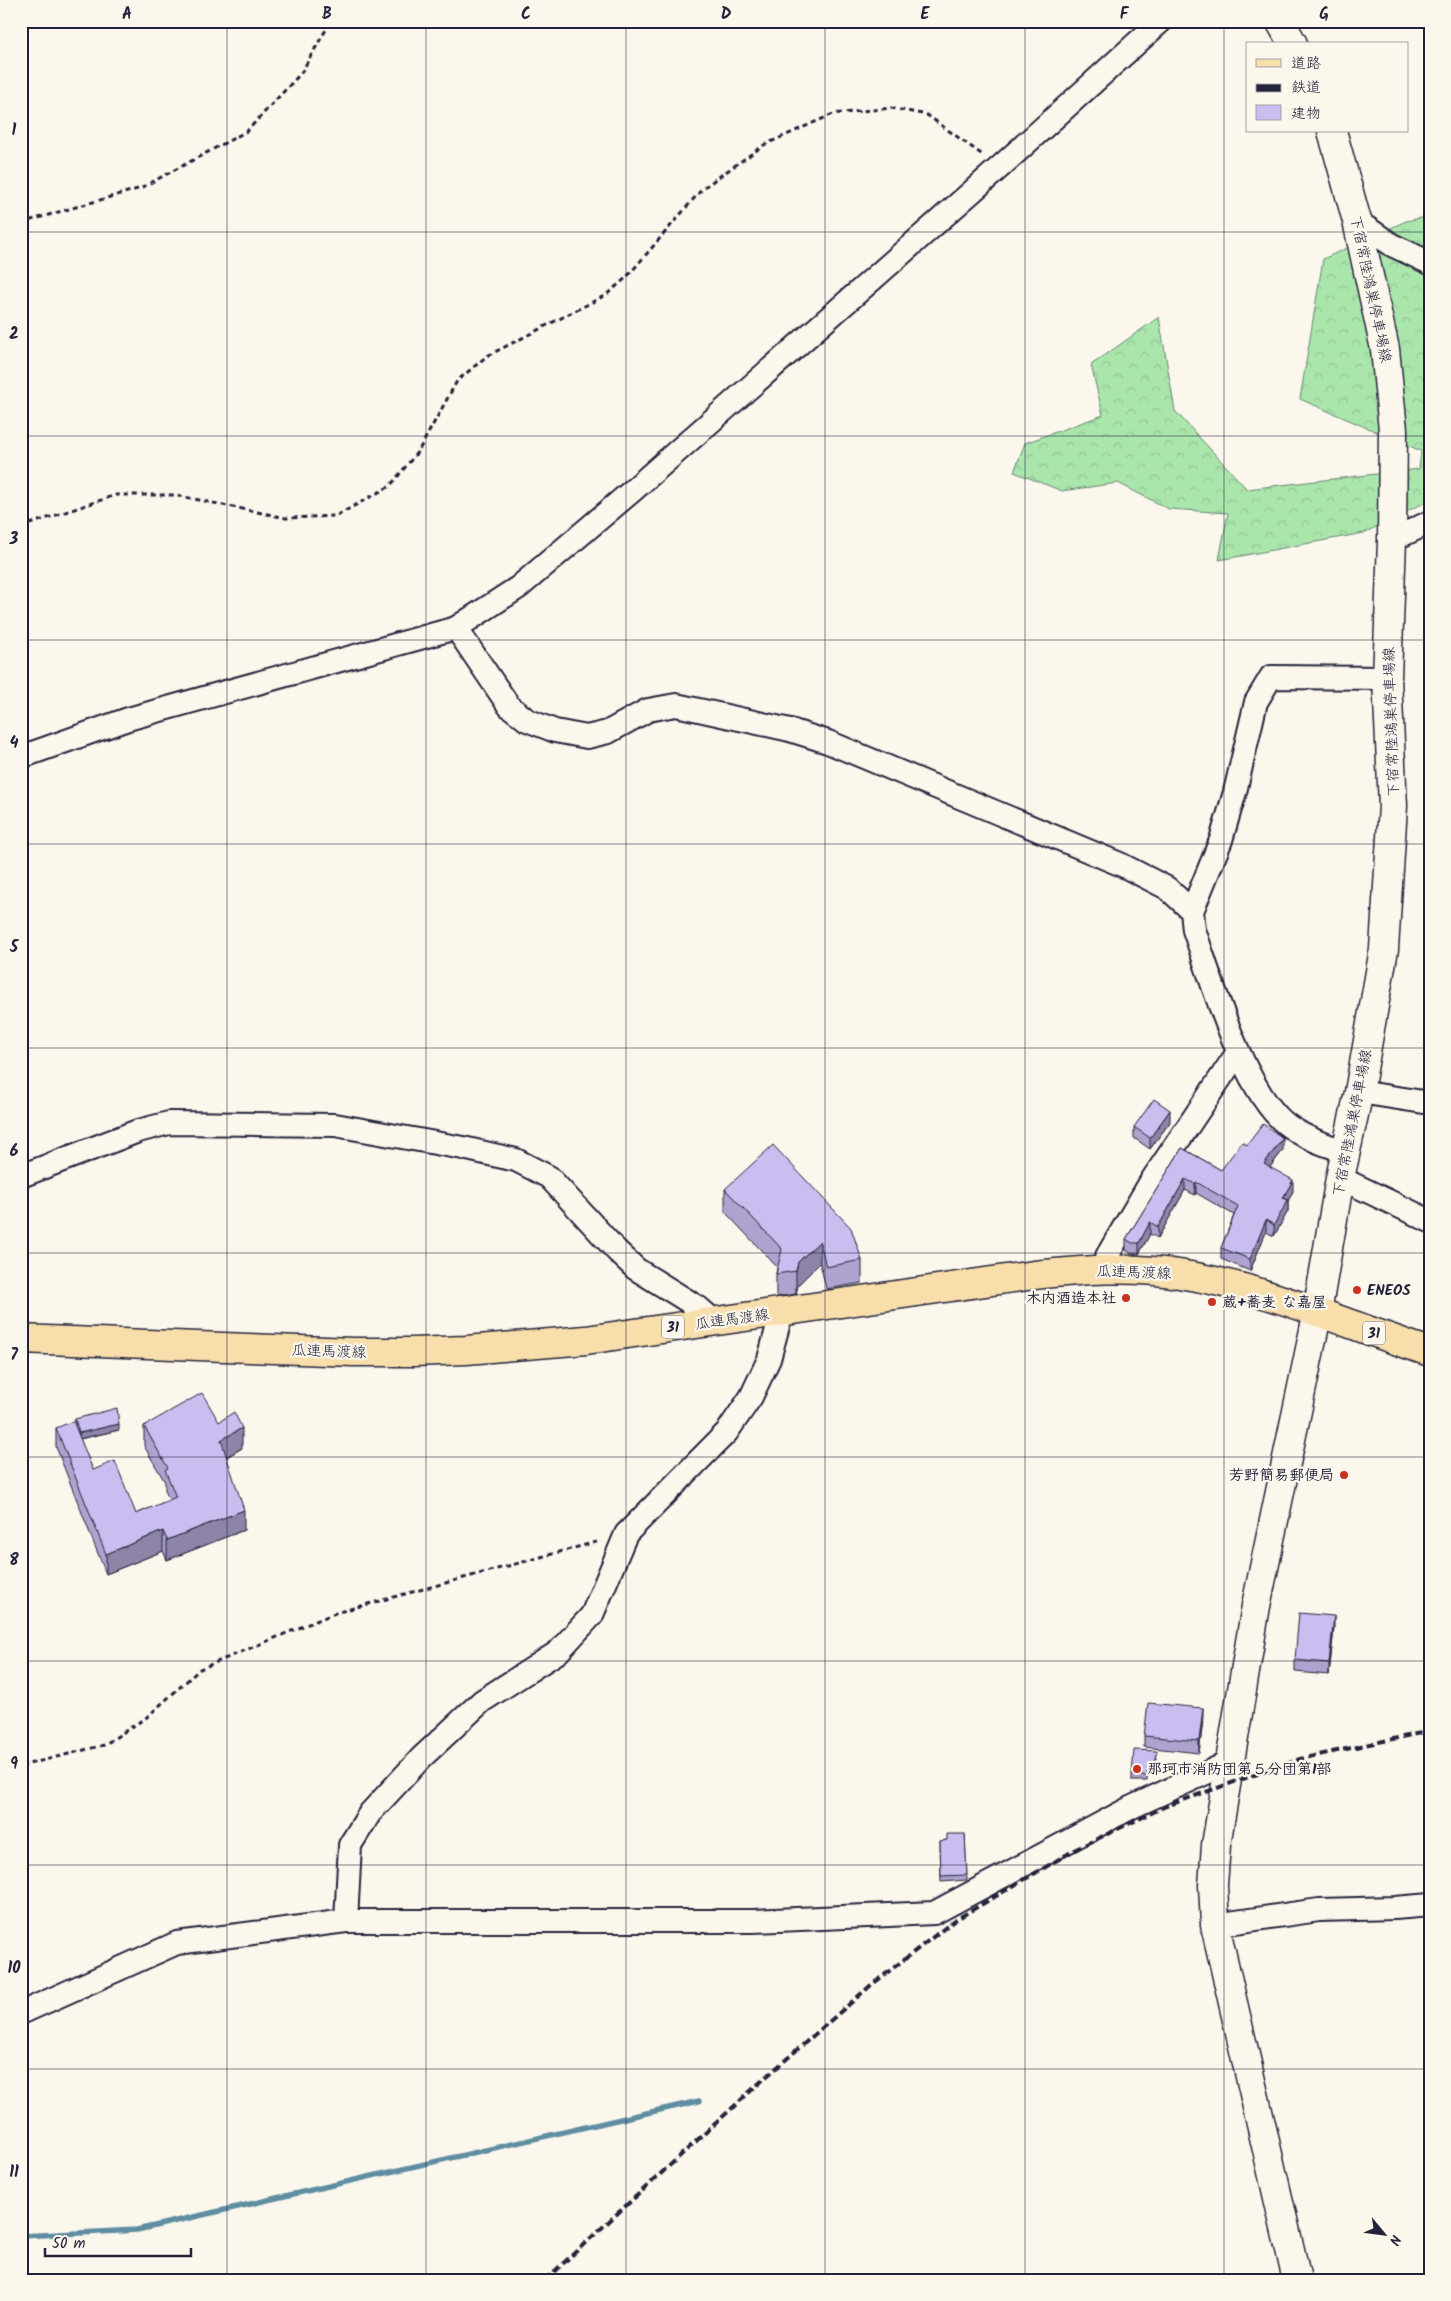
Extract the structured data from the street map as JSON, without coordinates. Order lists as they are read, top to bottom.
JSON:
{
  "streets": {
    "main road": ["下宿常陸鴻巣停車場線", "瓜連馬渡線", "31"]
  },
  "crossings": [
    ["下宿常陸鴻巣停車場線", "瓜連馬渡線"]
  ],
  "places": [
    "ENEOS",
    "木内酒造本社",
    "蔵+蕎麦 な嘉屋",
    "芳野簡易郵便局",
    "那珂市消防団第５分団第1部"
  ],
  "legend": ["道路", "鉄道", "建物"],
  "scale_bar": "50 m",
  "north": "bottom right",
  "grid": {
    "columns": [
      "A",
      "B",
      "C",
      "D",
      "E",
      "F",
      "G"
    ],
    "rows": [
      "1",
      "2",
      "3",
      "4",
      "5",
      "6",
      "7",
      "8",
      "9",
      "10",
      "11"
    ]
  }
}
